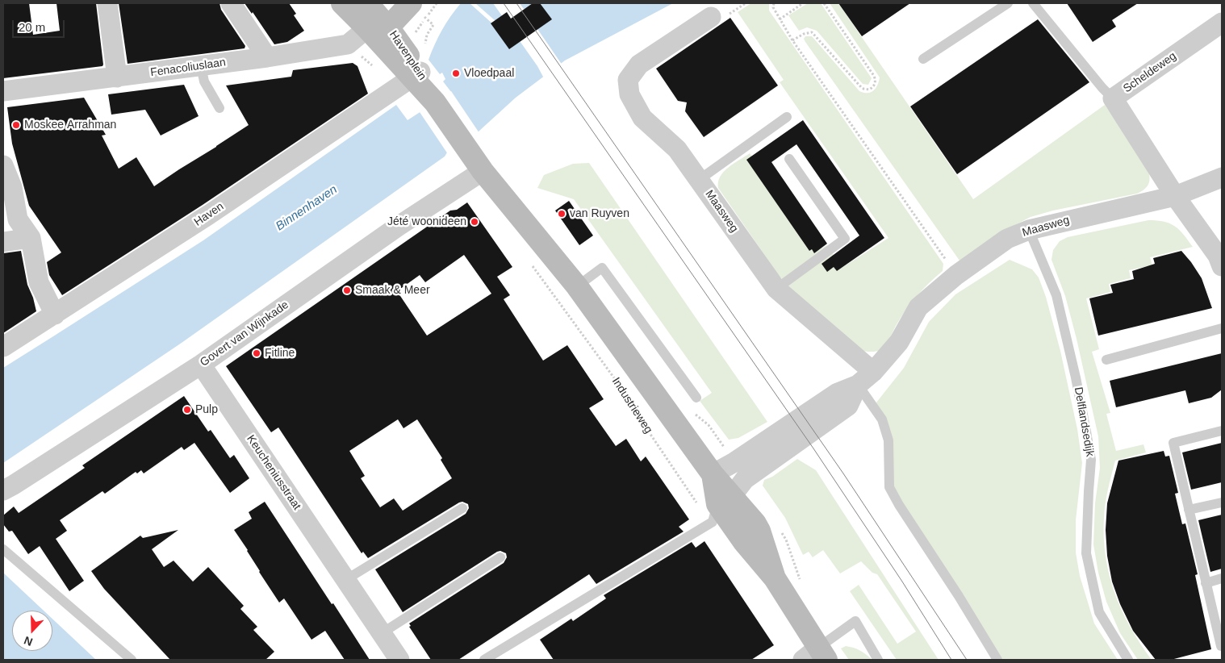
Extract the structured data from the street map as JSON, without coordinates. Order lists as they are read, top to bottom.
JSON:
{
  "streets": {
    "main road": ["Havenplein"],
    "street": [
      "Fenacoliuslaan",
      "Scheldeweg",
      "Maasweg",
      "Haven",
      "Govert van Wijnkade",
      "Keucheniusstraat"
    ],
    "lane": ["Delflandsedijk"],
    "path": ["Industrieweg"]
  },
  "crossings": [
    ["Havenplein", "Fenacoliuslaan"],
    ["Havenplein", "Haven"],
    ["Havenplein", "Govert van Wijnkade"],
    ["Scheldeweg", "Maasweg"],
    ["Maasweg", "Industrieweg"],
    ["Maasweg", "Delflandsedijk"],
    ["Govert van Wijnkade", "Keucheniusstraat"]
  ],
  "water": ["Binnenhaven"],
  "places": [
    "Vloedpaal",
    "Moskee Arrahman",
    "van Ruyven",
    "Jété woonideen",
    "Smaak & Meer",
    "Fitline",
    "Pulp"
  ],
  "scale_bar": "20 m",
  "north": "bottom"
}
